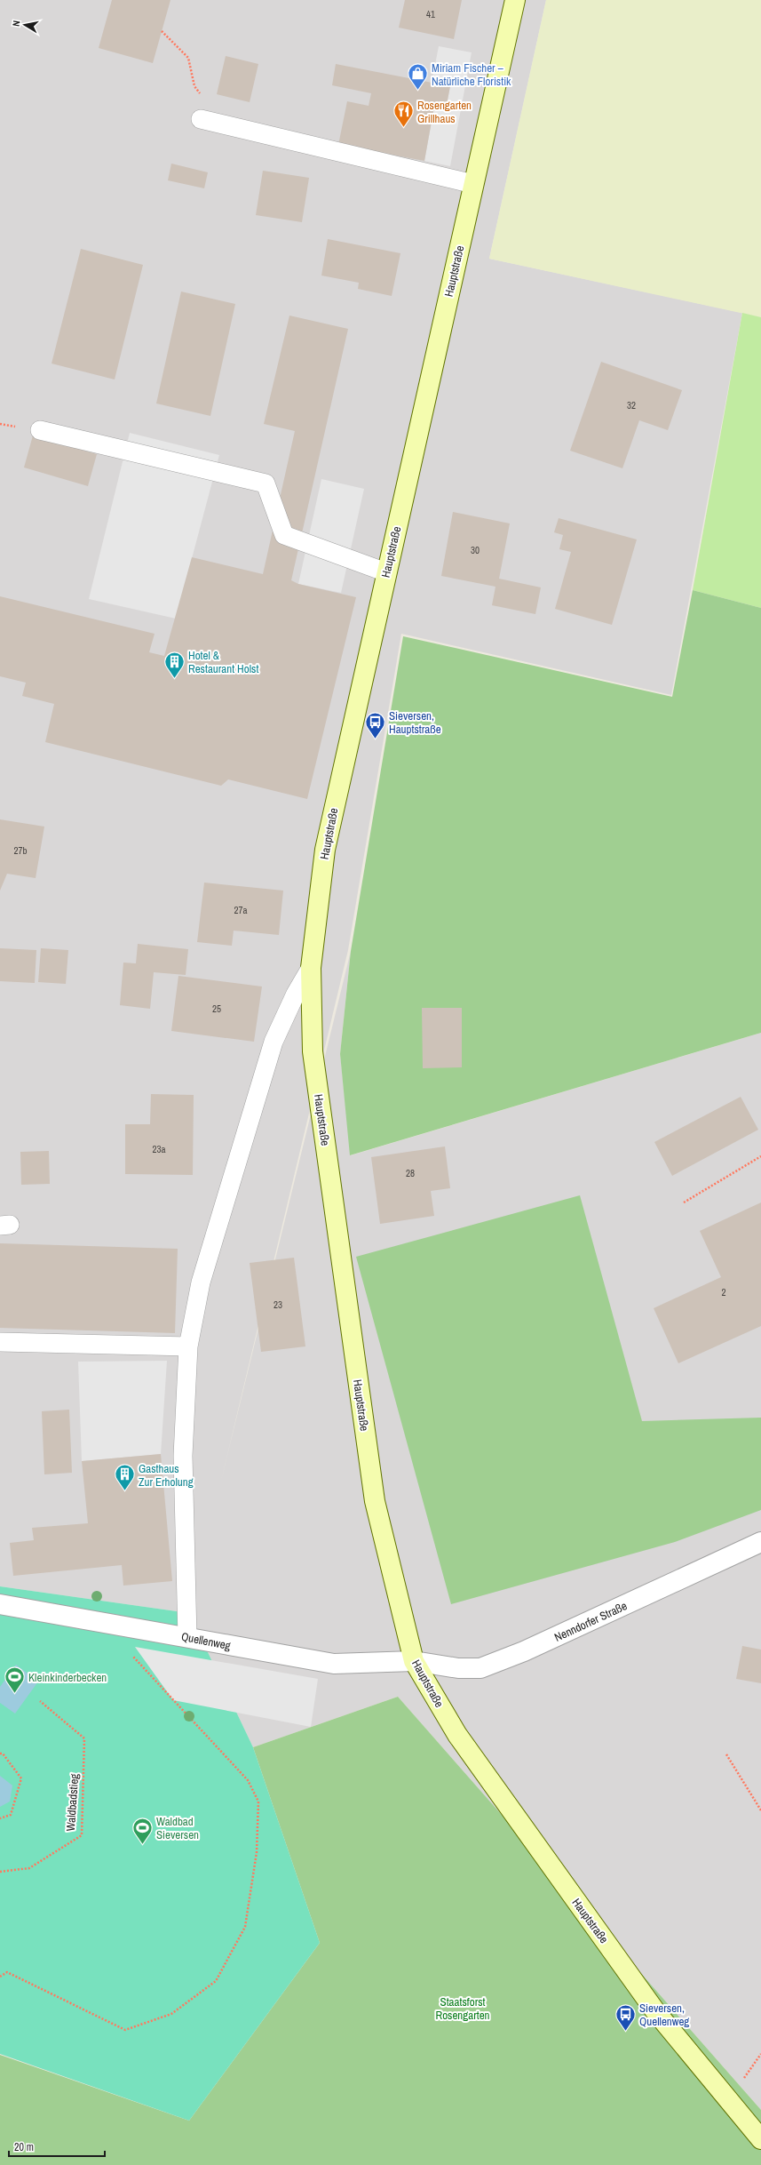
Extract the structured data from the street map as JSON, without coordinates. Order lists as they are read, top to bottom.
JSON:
{
  "streets": {
    "street": ["Hauptstraße", "Nenndorfer Straße", "Quellenweg"],
    "path": ["Waldbadstieg"]
  },
  "crossings": [
    ["Hauptstraße", "Nenndorfer Straße"],
    ["Hauptstraße", "Quellenweg"],
    ["Nenndorfer Straße", "Quellenweg"]
  ],
  "parks": ["Staatsforst Rosengarten"],
  "places": {
    "shop": ["Miriam Fischer – Natürliche Floristik"],
    "restaurant": ["Rosengarten Grillhaus"],
    "building": ["Hotel & Restaurant Holst", "Gasthaus Zur Erholung"],
    "bus stop": ["Sieversen, Hauptstraße", "Sieversen, Quellenweg"],
    "sports": ["Kleinkinderbecken", "Waldbad Sieversen"]
  },
  "house_numbers": [
    "41",
    "32",
    "30",
    "27b",
    "27a",
    "25",
    "23a",
    "28",
    "2",
    "23"
  ],
  "scale_bar": "20 m",
  "north": "left"
}
